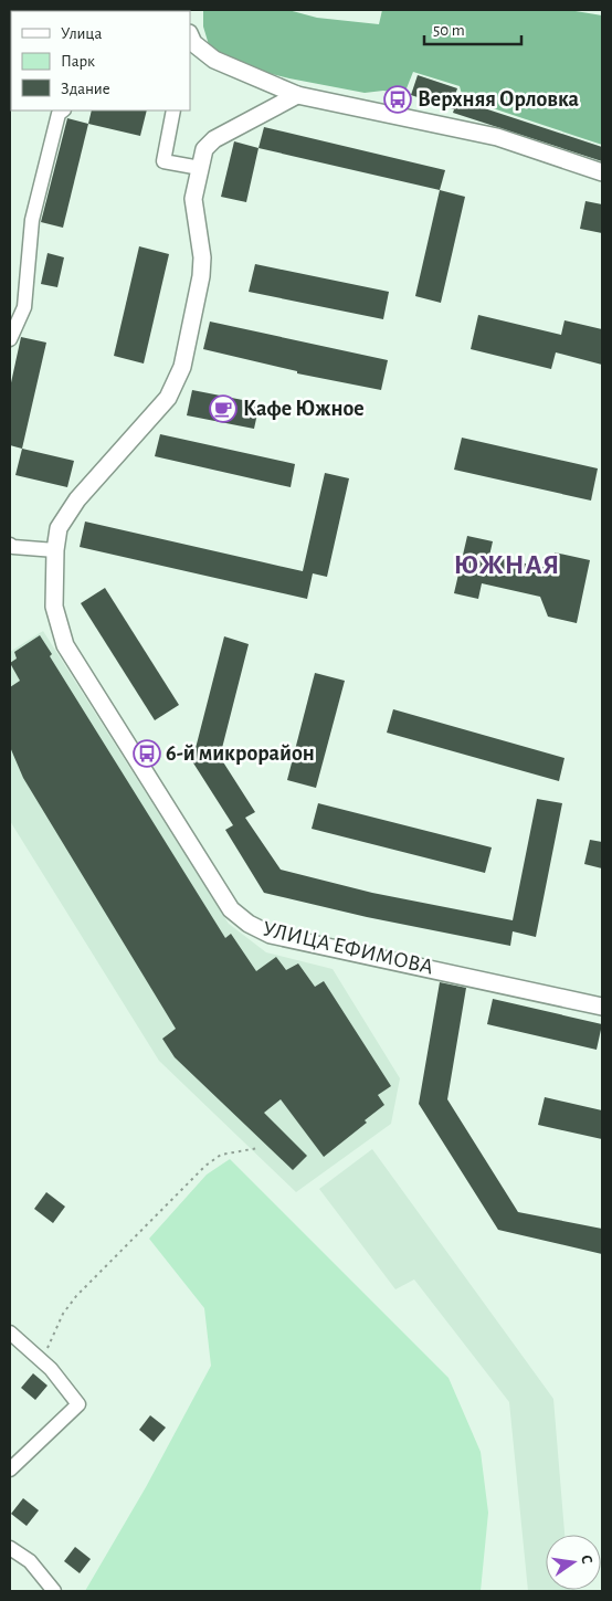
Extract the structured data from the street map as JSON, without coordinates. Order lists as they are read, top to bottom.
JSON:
{
  "streets": {
    "street": ["УЛИЦА ЕФИМОВА"]
  },
  "districts": ["ЮЖНАЯ"],
  "places": {
    "bus stop": ["Верхняя Орловка", "6-й микрорайон"],
    "cafe": ["Кафе Южное"]
  },
  "legend": ["Улица", "Парк", "Здание"],
  "scale_bar": "50 m",
  "north": "right"
}
